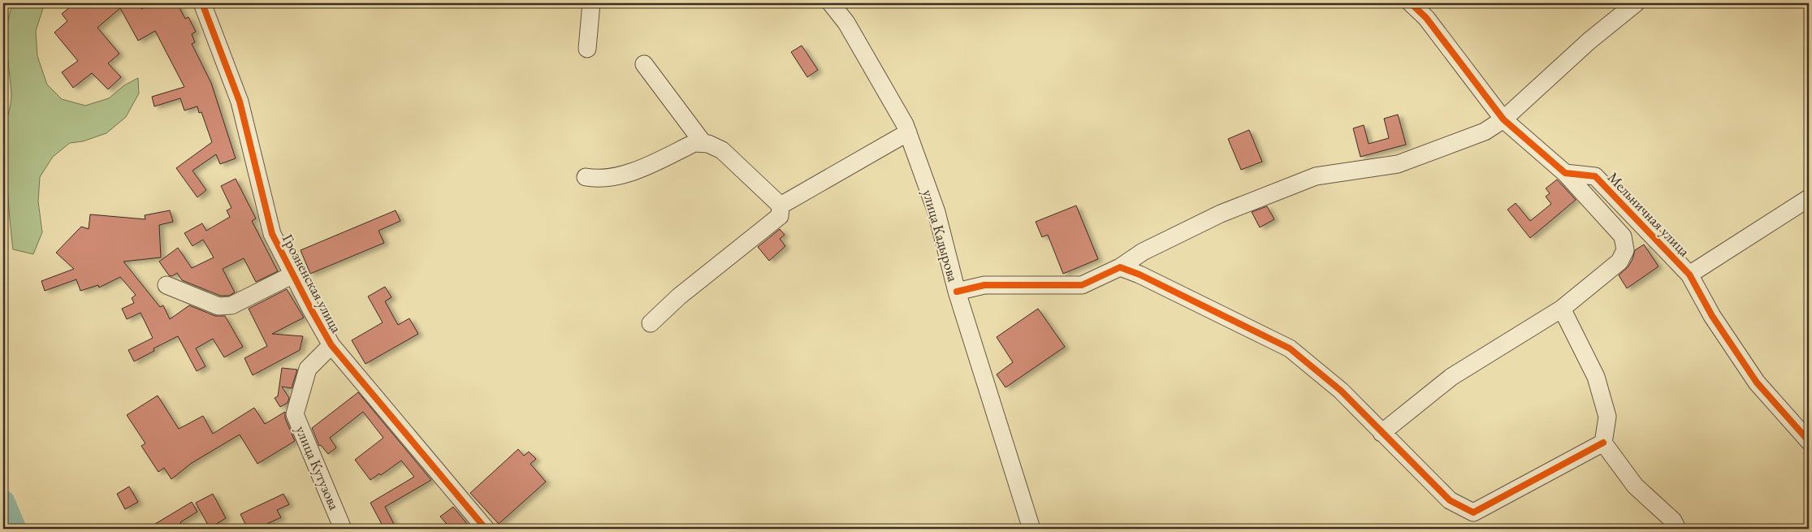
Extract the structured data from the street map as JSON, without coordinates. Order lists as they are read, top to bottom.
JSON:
{
  "streets": {
    "street": [
      "Мельничная улица",
      "улица Кадырова",
      "Грозненская улица",
      "улица Кутузова"
    ]
  },
  "crossings": [
    ["Грозненская улица", "улица Кутузова"]
  ]
}
